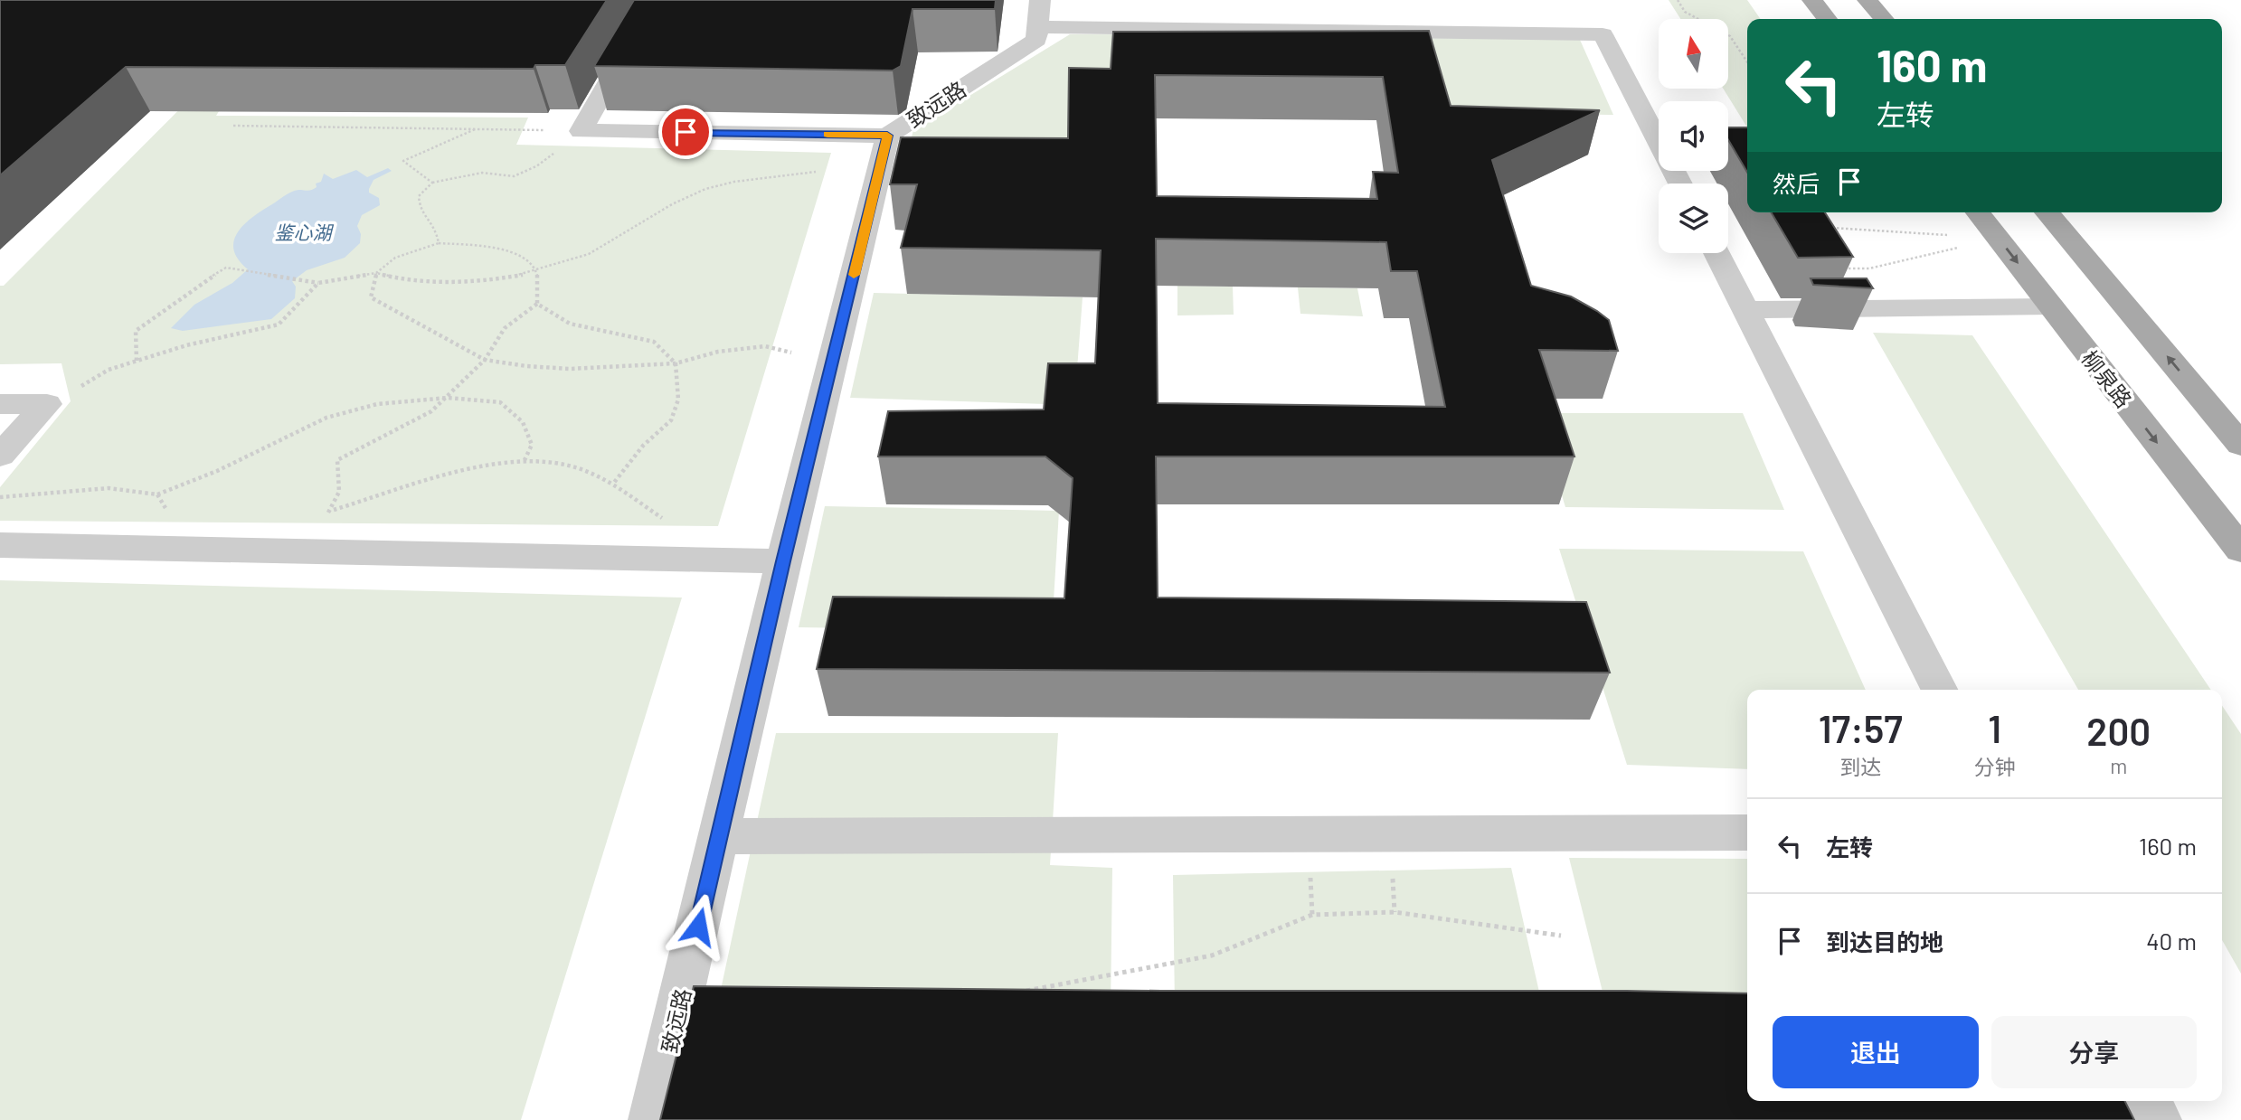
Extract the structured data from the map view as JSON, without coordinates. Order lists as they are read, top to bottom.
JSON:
{
  "streets": {
    "main road": ["柳泉路"],
    "street": ["致远路"]
  },
  "water": ["鉴心湖"],
  "north": "top",
  "page": {
    "turn": ["160 m", "左转"],
    "then": "然后",
    "eta": [
      "17:57",
      "到达",
      "1",
      "分钟",
      "200",
      "m"
    ],
    "list": [
      {
        "name": "左转",
        "value": "160 m"
      },
      {
        "name": "到达目的地",
        "value": "40 m"
      }
    ],
    "buttons": ["退出", "分享"]
  }
}
